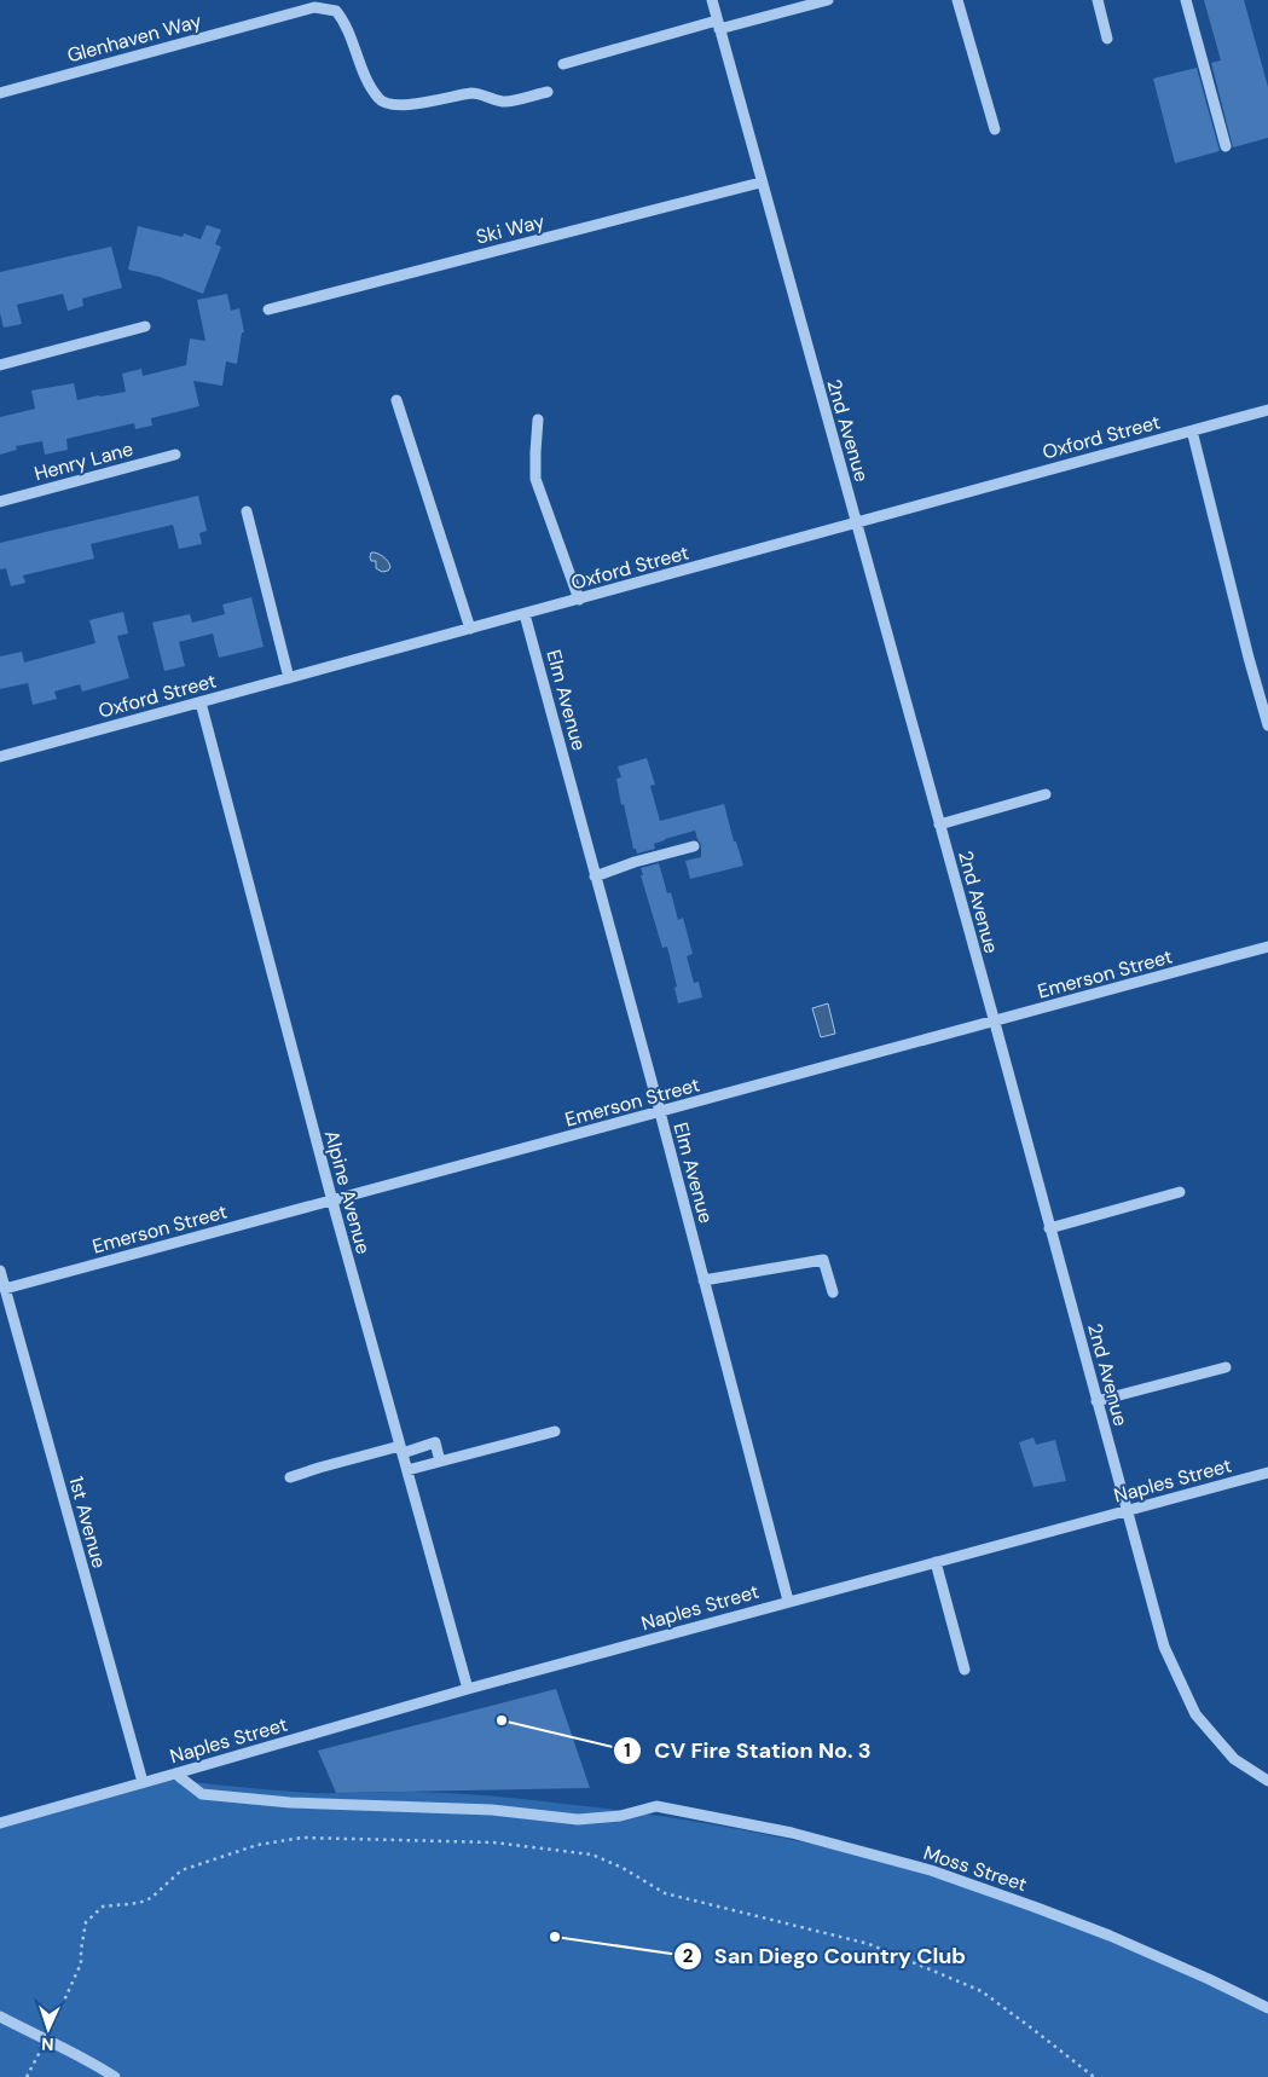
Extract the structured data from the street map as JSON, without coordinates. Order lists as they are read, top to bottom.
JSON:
{
  "streets": {
    "street": [
      "Glenhaven Way",
      "Ski Way",
      "2nd Avenue",
      "Oxford Street",
      "Henry Lane",
      "Elm Avenue",
      "Emerson Street",
      "Alpine Avenue",
      "Naples Street",
      "1st Avenue",
      "Moss Street"
    ]
  },
  "crossings": [
    ["Ski Way", "2nd Avenue"],
    ["2nd Avenue", "Oxford Street"],
    ["2nd Avenue", "Emerson Street"],
    ["2nd Avenue", "Naples Street"],
    ["Oxford Street", "Elm Avenue"],
    ["Oxford Street", "Alpine Avenue"],
    ["Elm Avenue", "Emerson Street"],
    ["Elm Avenue", "Naples Street"],
    ["Emerson Street", "Alpine Avenue"],
    ["Emerson Street", "1st Avenue"],
    ["Alpine Avenue", "Naples Street"],
    ["Naples Street", "1st Avenue"],
    ["Naples Street", "Moss Street"]
  ],
  "places": ["CV Fire Station No. 3", "San Diego Country Club"],
  "north": "bottom"
}
